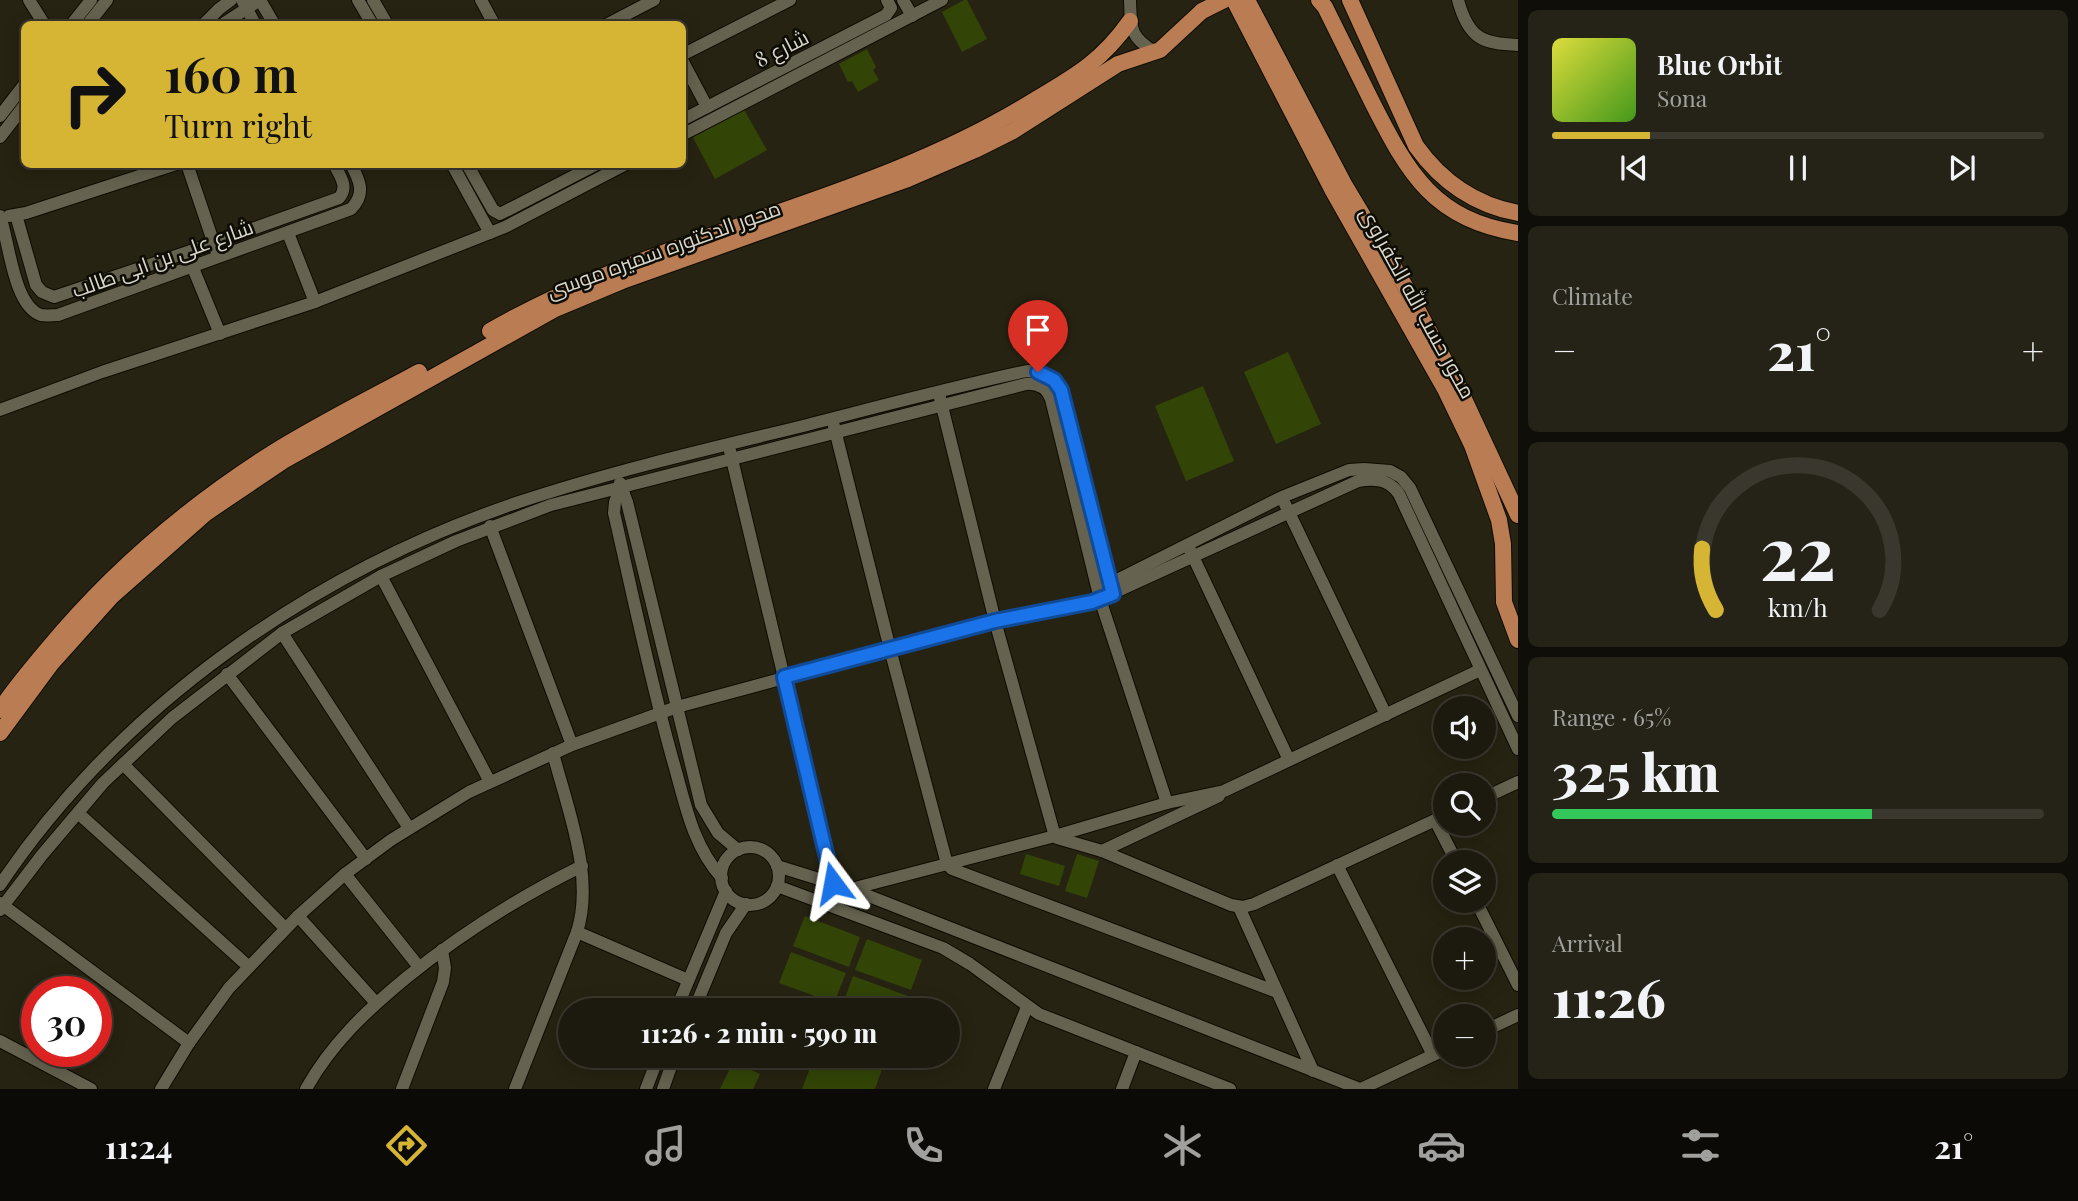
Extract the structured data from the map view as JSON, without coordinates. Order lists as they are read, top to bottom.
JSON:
{
  "streets": {
    "main road": ["محور الدكتوره سميره موسى", "محور حسب الله الكفراوى"],
    "street": ["شارع 8", "شارع على بن ابى طالب"]
  },
  "page": {
    "turn": ["160 m", "Turn right"],
    "song": ["Blue Orbit", "Sona"],
    "tile": [
      "Climate",
      ["Range · 65%", "325 km"],
      ["Arrival", "11:26"]
    ],
    "heat": ["−", "21°", "+"],
    "map_buttons": ["+", "−"],
    "limit": "30",
    "trip": "11:26 · 2 min · 590 m",
    "tabs": ["11:24", "21°"],
    "gauge": ["22", "km/h"]
  }
}
